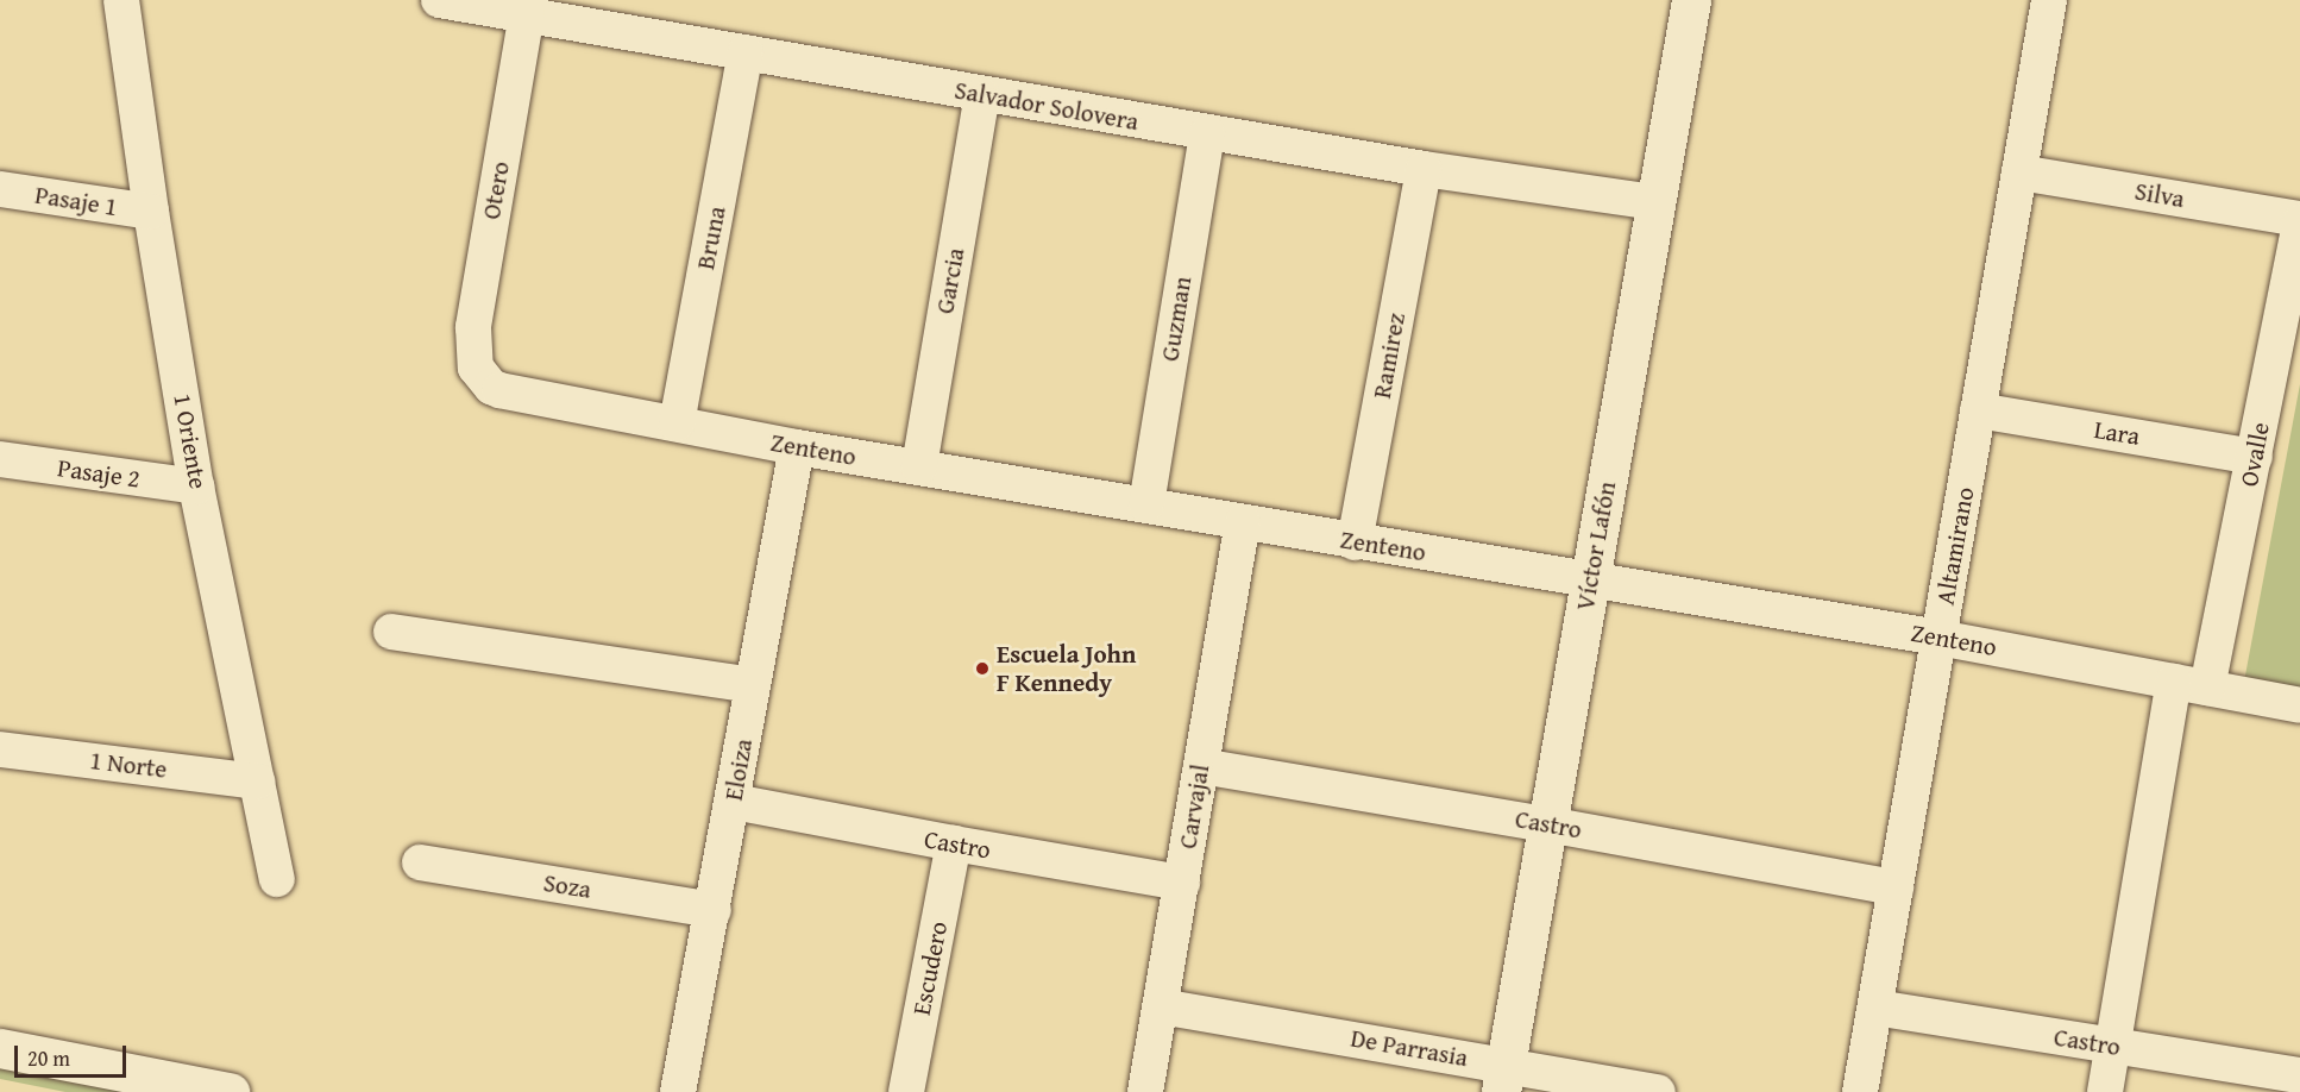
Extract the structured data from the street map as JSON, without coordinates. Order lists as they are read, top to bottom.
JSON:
{
  "streets": {
    "street": [
      "Salvador Solovera",
      "Otero",
      "Silva",
      "Pasaje 1",
      "Bruna",
      "Garcia",
      "Guzman",
      "Ramirez",
      "Lara",
      "1 Oriente",
      "Zenteno",
      "Ovalle",
      "Pasaje 2",
      "Víctor Lafón",
      "Altamirano",
      "1 Norte",
      "Eloiza",
      "Carvajal",
      "Castro",
      "Soza",
      "Escudero",
      "De Parrasia"
    ]
  },
  "crossings": [
    ["Salvador Solovera", "Otero"],
    ["Salvador Solovera", "Bruna"],
    ["Salvador Solovera", "Garcia"],
    ["Salvador Solovera", "Guzman"],
    ["Salvador Solovera", "Ramirez"],
    ["Salvador Solovera", "Víctor Lafón"],
    ["Otero", "Zenteno"],
    ["Silva", "Ovalle"],
    ["Silva", "Altamirano"],
    ["Pasaje 1", "1 Oriente"],
    ["Bruna", "Zenteno"],
    ["Garcia", "Zenteno"],
    ["Guzman", "Zenteno"],
    ["Ramirez", "Zenteno"],
    ["Lara", "Ovalle"],
    ["Lara", "Altamirano"],
    ["1 Oriente", "Pasaje 2"],
    ["1 Oriente", "1 Norte"],
    ["Zenteno", "Ovalle"],
    ["Zenteno", "Víctor Lafón"],
    ["Zenteno", "Altamirano"],
    ["Zenteno", "Eloiza"],
    ["Zenteno", "Carvajal"],
    ["Ovalle", "Castro"],
    ["Víctor Lafón", "Castro"],
    ["Víctor Lafón", "De Parrasia"],
    ["Altamirano", "Castro"],
    ["Eloiza", "Castro"],
    ["Eloiza", "Soza"],
    ["Carvajal", "Castro"],
    ["Carvajal", "De Parrasia"],
    ["Castro", "Escudero"]
  ],
  "places": ["Escuela John F Kennedy"],
  "scale_bar": "20 m"
}
